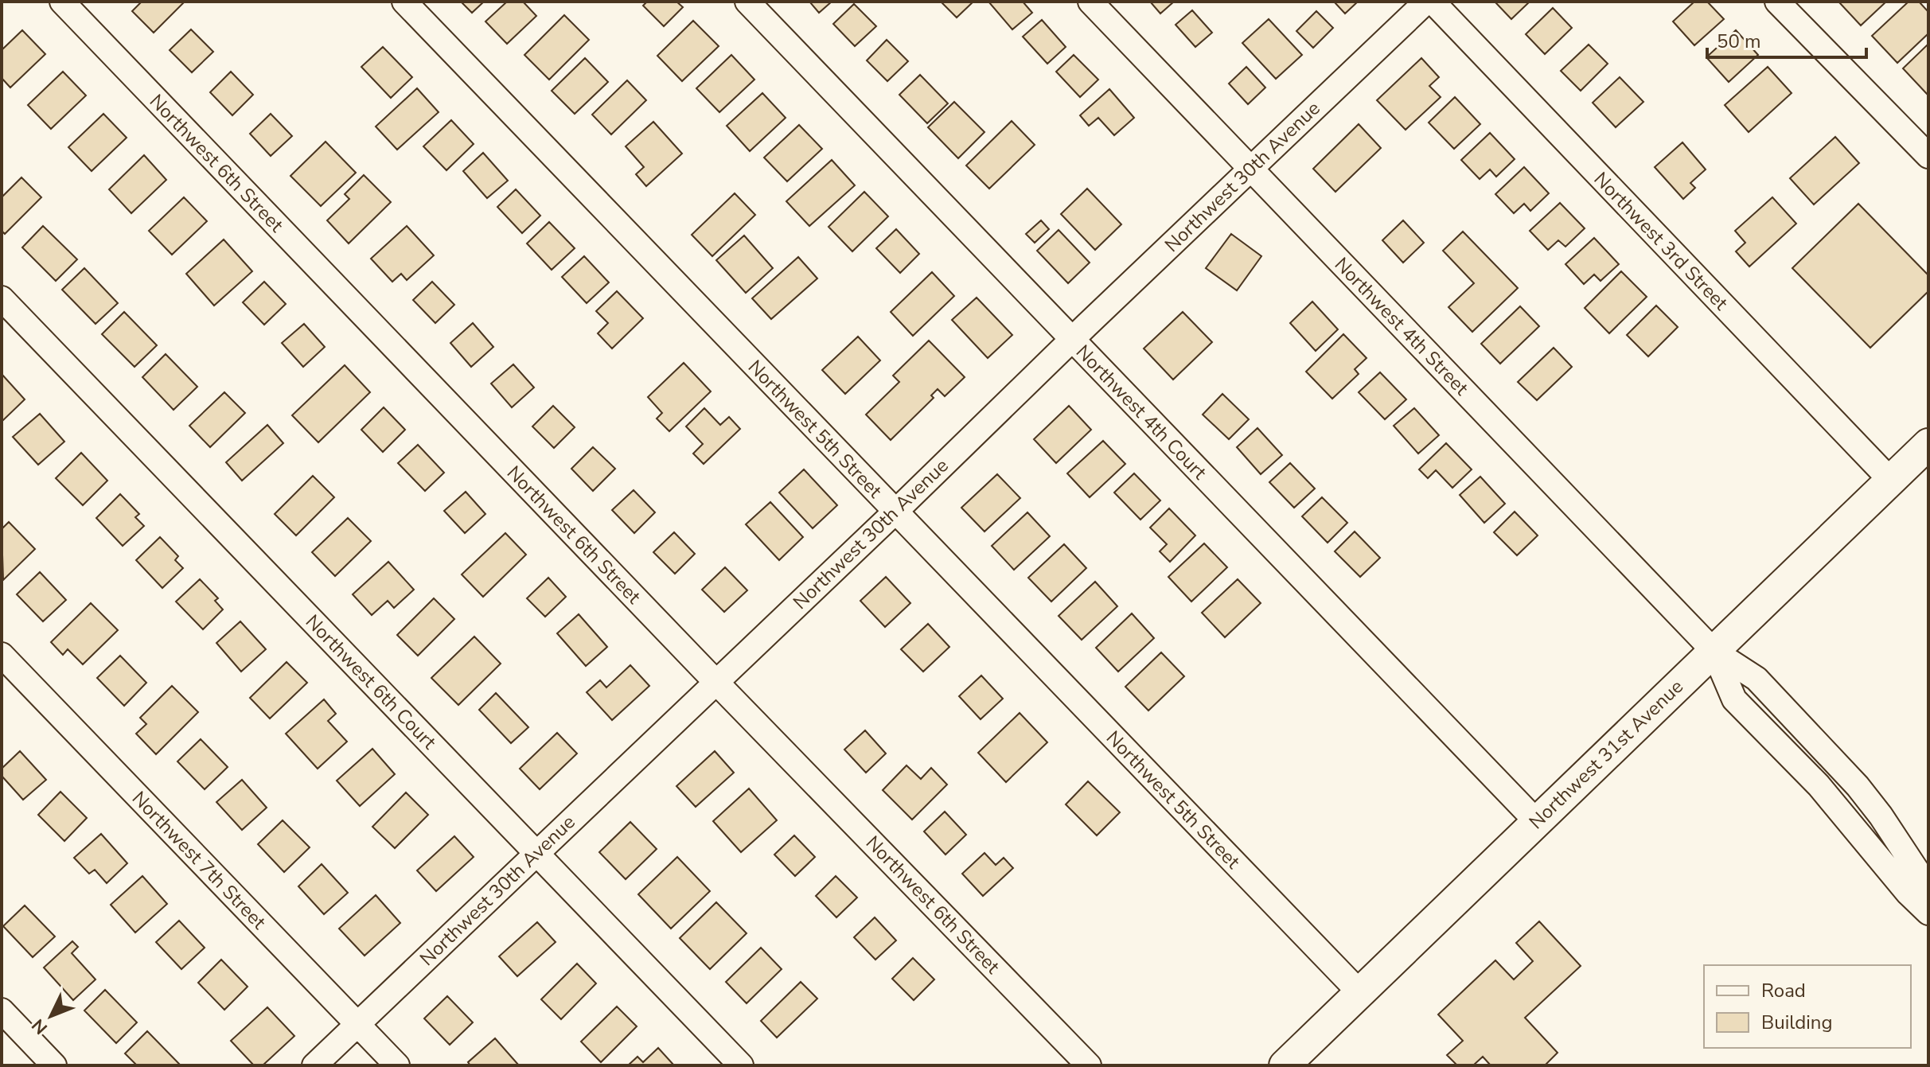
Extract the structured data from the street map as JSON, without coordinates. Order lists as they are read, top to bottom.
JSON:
{
  "streets": {
    "main road": ["Northwest 31st Avenue"],
    "street": [
      "Northwest 6th Street",
      "Northwest 30th Avenue",
      "Northwest 3rd Street",
      "Northwest 4th Street",
      "Northwest 4th Court",
      "Northwest 5th Street",
      "Northwest 6th Court",
      "Northwest 7th Street"
    ]
  },
  "crossings": [
    ["Northwest 6th Street", "Northwest 30th Avenue"],
    ["Northwest 30th Avenue", "Northwest 4th Street"],
    ["Northwest 30th Avenue", "Northwest 4th Court"],
    ["Northwest 30th Avenue", "Northwest 5th Street"],
    ["Northwest 30th Avenue", "Northwest 6th Court"],
    ["Northwest 30th Avenue", "Northwest 7th Street"],
    ["Northwest 3rd Street", "Northwest 31st Avenue"],
    ["Northwest 4th Street", "Northwest 31st Avenue"],
    ["Northwest 4th Court", "Northwest 31st Avenue"],
    ["Northwest 5th Street", "Northwest 31st Avenue"]
  ],
  "legend": ["Road", "Building"],
  "scale_bar": "50 m",
  "north": "bottom left"
}
